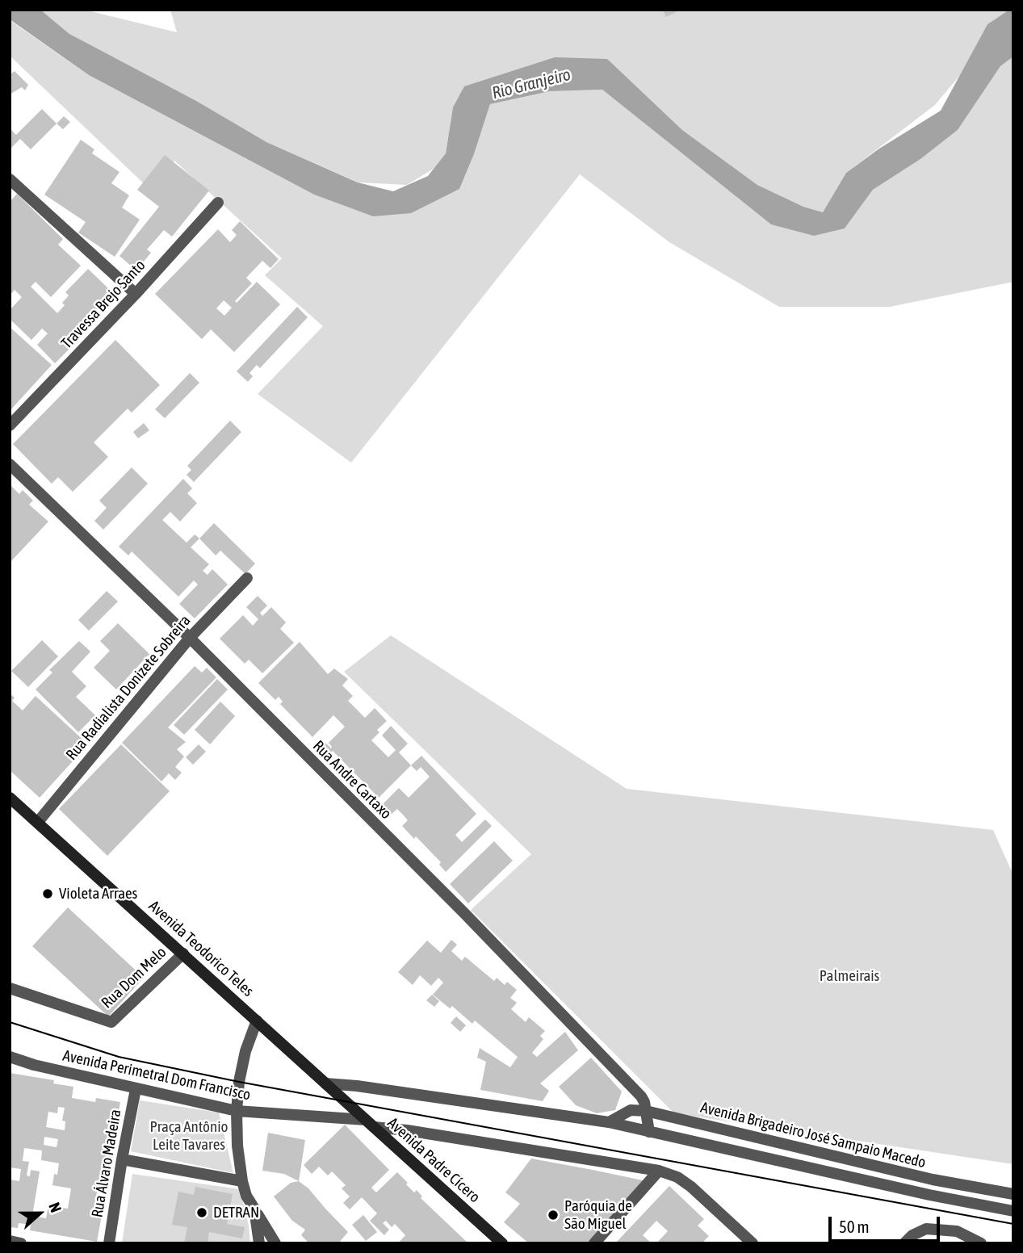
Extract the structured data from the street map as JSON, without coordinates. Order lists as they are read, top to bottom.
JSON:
{
  "streets": {
    "main road": ["Avenida Teodorico Teles", "Avenida Padre Cícero"],
    "street": [
      "Travessa Brejo Santo",
      "Rua Radialista Donizete Sobreira",
      "Rua Andre Cartaxo",
      "Rua Dom Melo",
      "Avenida Perimetral Dom Francisco",
      "Avenida Brigadeiro José Sampaio Macedo",
      "Rua Álvaro Madeira"
    ]
  },
  "crossings": [
    ["Rua Radialista Donizete Sobreira", "Rua Andre Cartaxo"],
    ["Rua Radialista Donizete Sobreira", "Avenida Teodorico Teles"],
    ["Rua Andre Cartaxo", "Avenida Brigadeiro José Sampaio Macedo"],
    ["Avenida Teodorico Teles", "Rua Dom Melo"],
    ["Avenida Teodorico Teles", "Avenida Brigadeiro José Sampaio Macedo"],
    ["Avenida Teodorico Teles", "Avenida Padre Cícero"],
    ["Avenida Perimetral Dom Francisco", "Avenida Padre Cícero"],
    ["Avenida Perimetral Dom Francisco", "Rua Álvaro Madeira"]
  ],
  "water": ["Rio Granjeiro"],
  "parks": ["Palmeirais", "Praça Antônio Leite Tavares"],
  "places": ["Violeta Arraes", "DETRAN", "Paróquia de São Miguel"],
  "scale_bar": "50 m",
  "north": "right"
}
